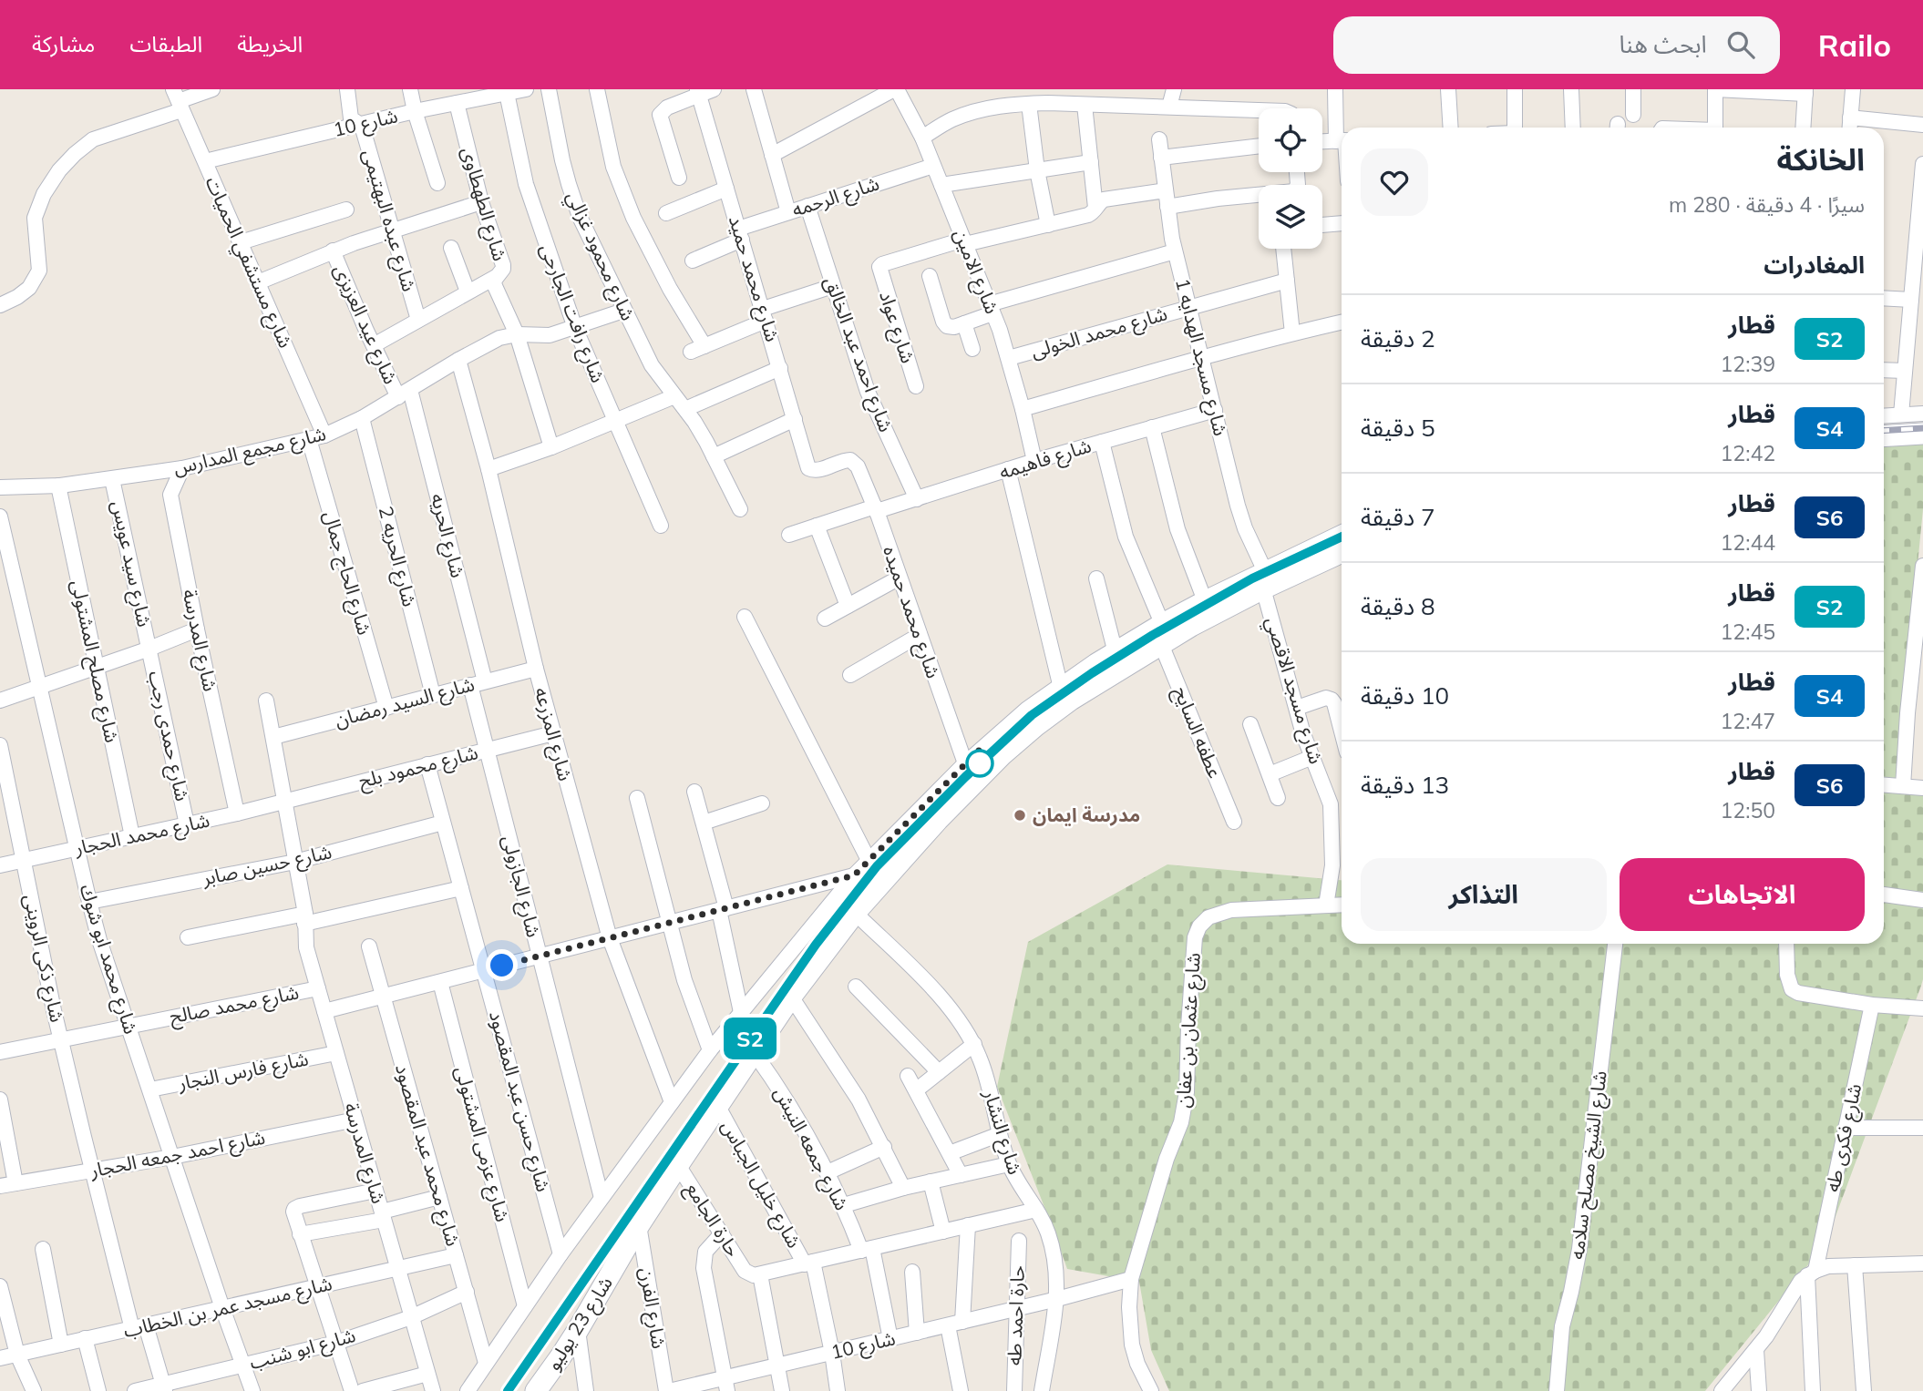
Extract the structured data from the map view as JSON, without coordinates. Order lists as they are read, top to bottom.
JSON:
{
  "streets": {
    "street": [
      "شارع 10",
      "شارع الرحمه",
      "شارع الطهطاوى",
      "شارع عبده البهتيمى",
      "شارع محمود غزالي",
      "شارع مستشفي الحميات",
      "شارع الامين",
      "شارع محمد حميد",
      "شارع رافت الجارحى",
      "شارع عيد العزيزى",
      "شارع عواد",
      "شارع محمد الخولى",
      "شارع احمد عبد الخالق",
      "شارع مسجد الهدايه 1",
      "شارع مجمع المدارس",
      "شارع فاهيمه",
      "شارع الحريه",
      "شارع الحريه 2",
      "شارع سيد عويس",
      "شارع الحاج جمال",
      "شارع محمد حميده",
      "شارع المدرسة",
      "شارع مصلح المشتولى",
      "شارع مسجد الاقصي",
      "شارع السيد رمضان",
      "عطفه السايح",
      "شارع المزرعه",
      "شارع حمدى رجب",
      "شارع محمود بلح",
      "شارع محمد الحجار",
      "شارع حسين صابر",
      "شارع الجازولى",
      "شارع ذكى الروينى",
      "شارع محمد ابو شوك",
      "شارع محمد صالح",
      "شارع عثمان بن عفان",
      "شارع فارس النجار",
      "شارع حسن عبد المقصود",
      "شارع النشار",
      "شارع فكرى طه",
      "شارع عزمى المشتولى",
      "شارع جمعه النيش",
      "شارع احمد جمعه الحجار",
      "شارع محمد عبد المقصود",
      "شارع الشيخ مصلح سلامه",
      "شارع خليل الجباس",
      "حارة الجامع",
      "شارع مسجد عمر بن الخطاب",
      "شارع الفرن",
      "حارة احمد طه",
      "شارع 23 يوليو",
      "شارع ابو شنب"
    ]
  },
  "crossings": [
    ["شارع 10", "شارع الطهطاوى"],
    ["شارع 10", "شارع عبده البهتيمى"],
    ["شارع 10", "شارع مستشفي الحميات"],
    ["شارع 10", "شارع رافت الجارحى"],
    ["شارع 10", "شارع عثمان بن عفان"],
    ["شارع 10", "شارع النشار"],
    ["شارع 10", "شارع جمعه النيش"],
    ["شارع 10", "شارع خليل الجباس"],
    ["شارع 10", "شارع الفرن"],
    ["شارع 10", "حارة احمد طه"],
    ["شارع الرحمه", "شارع الامين"],
    ["شارع الرحمه", "شارع محمد حميد"],
    ["شارع الرحمه", "شارع احمد عبد الخالق"],
    ["شارع الطهطاوى", "شارع مجمع المدارس"],
    ["شارع محمود غزالي", "شارع مجمع المدارس"],
    ["شارع مستشفي الحميات", "شارع مجمع المدارس"],
    ["شارع الامين", "شارع عواد"],
    ["شارع الامين", "شارع محمد الخولى"],
    ["شارع الامين", "شارع فاهيمه"],
    ["شارع محمد حميد", "شارع محمد حميده"],
    ["شارع رافت الجارحى", "شارع مجمع المدارس"],
    ["شارع عيد العزيزى", "شارع مجمع المدارس"],
    ["شارع عيد العزيزى", "شارع الحريه"],
    ["شارع محمد الخولى", "شارع مسجد الهدايه 1"],
    ["شارع احمد عبد الخالق", "شارع فاهيمه"],
    ["شارع مسجد الهدايه 1", "شارع فاهيمه"],
    ["شارع مسجد الهدايه 1", "شارع مسجد الاقصي"],
    ["شارع مسجد الهدايه 1", "شارع 23 يوليو"],
    ["شارع مجمع المدارس", "شارع الحريه"],
    ["شارع مجمع المدارس", "شارع الحريه 2"],
    ["شارع مجمع المدارس", "شارع سيد عويس"],
    ["شارع مجمع المدارس", "شارع الحاج جمال"],
    ["شارع مجمع المدارس", "شارع المدرسة"],
    ["شارع مجمع المدارس", "شارع مصلح المشتولى"],
    ["شارع مجمع المدارس", "شارع المزرعه"],
    ["شارع فاهيمه", "شارع محمد حميده"],
    ["شارع الحريه", "شارع السيد رمضان"],
    ["شارع الحريه 2", "شارع السيد رمضان"],
    ["شارع سيد عويس", "شارع حمدى رجب"],
    ["شارع الحاج جمال", "شارع السيد رمضان"],
    ["شارع المدرسة", "شارع السيد رمضان"],
    ["شارع المدرسة", "شارع محمود بلح"],
    ["شارع المدرسة", "شارع محمد الحجار"],
    ["شارع المدرسة", "شارع حسين صابر"],
    ["شارع المدرسة", "شارع محمد صالح"],
    ["شارع المدرسة", "شارع فارس النجار"],
    ["شارع المدرسة", "شارع احمد جمعه الحجار"],
    ["شارع المدرسة", "شارع مسجد عمر بن الخطاب"],
    ["شارع المدرسة", "شارع ابو شنب"],
    ["شارع مصلح المشتولى", "شارع محمد الحجار"],
    ["شارع مسجد الاقصي", "شارع عثمان بن عفان"],
    ["شارع مسجد الاقصي", "شارع 23 يوليو"],
    ["شارع السيد رمضان", "شارع المزرعه"],
    ["شارع السيد رمضان", "شارع الجازولى"],
    ["عطفه السايح", "شارع 23 يوليو"],
    ["شارع المزرعه", "شارع محمود بلح"],
    ["شارع حمدى رجب", "شارع محمد الحجار"],
    ["شارع محمود بلح", "شارع محمد الحجار"],
    ["شارع محمود بلح", "شارع الجازولى"],
    ["شارع محمود بلح", "شارع حسن عبد المقصود"],
    ["شارع محمد الحجار", "شارع ذكى الروينى"],
    ["شارع محمد الحجار", "شارع محمد ابو شوك"],
    ["شارع حسين صابر", "شارع محمد ابو شوك"],
    ["شارع حسين صابر", "شارع حسن عبد المقصود"],
    ["شارع ذكى الروينى", "شارع محمد صالح"],
    ["شارع ذكى الروينى", "شارع احمد جمعه الحجار"],
    ["شارع ذكى الروينى", "شارع مسجد عمر بن الخطاب"],
    ["شارع محمد ابو شوك", "شارع محمد صالح"],
    ["شارع محمد ابو شوك", "شارع فارس النجار"],
    ["شارع محمد ابو شوك", "شارع احمد جمعه الحجار"],
    ["شارع محمد ابو شوك", "شارع مسجد عمر بن الخطاب"],
    ["شارع محمد ابو شوك", "شارع ابو شنب"],
    ["شارع النشار", "شارع 23 يوليو"],
    ["شارع جمعه النيش", "شارع 23 يوليو"],
    ["شارع محمد عبد المقصود", "شارع مسجد عمر بن الخطاب"],
    ["شارع محمد عبد المقصود", "شارع ابو شنب"],
    ["شارع خليل الجباس", "شارع 23 يوليو"],
    ["حارة الجامع", "شارع 23 يوليو"],
    ["شارع الفرن", "شارع 23 يوليو"]
  ],
  "places": ["مدرسة ايمان"],
  "page": {
    "header": "Railo",
    "search": "ابحث هنا",
    "nav": ["الخريطة", "الطبقات", "مشاركة"],
    "on_map": "S2",
    "heading": [
      ["الخانكة", "سيرًا · 4 دقيقة · 280 m"],
      "المغادرات"
    ],
    "list": [
      {
        "mark": "S2",
        "name": "قطار",
        "note": "12:39",
        "value": "2 دقيقة"
      },
      {
        "mark": "S4",
        "name": "قطار",
        "note": "12:42",
        "value": "5 دقيقة"
      },
      {
        "mark": "S6",
        "name": "قطار",
        "note": "12:44",
        "value": "7 دقيقة"
      },
      {
        "mark": "S2",
        "name": "قطار",
        "note": "12:45",
        "value": "8 دقيقة"
      },
      {
        "mark": "S4",
        "name": "قطار",
        "note": "12:47",
        "value": "10 دقيقة"
      },
      {
        "mark": "S6",
        "name": "قطار",
        "note": "12:50",
        "value": "13 دقيقة"
      }
    ],
    "buttons": ["الاتجاهات", "التذاكر"]
  }
}
